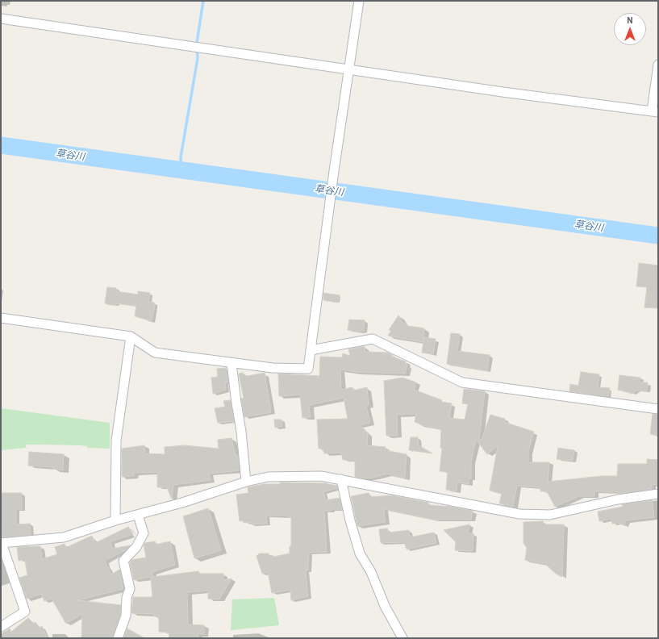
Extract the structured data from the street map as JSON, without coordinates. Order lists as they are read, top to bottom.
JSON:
{
  "water": ["草谷川"],
  "north": "top"
}
